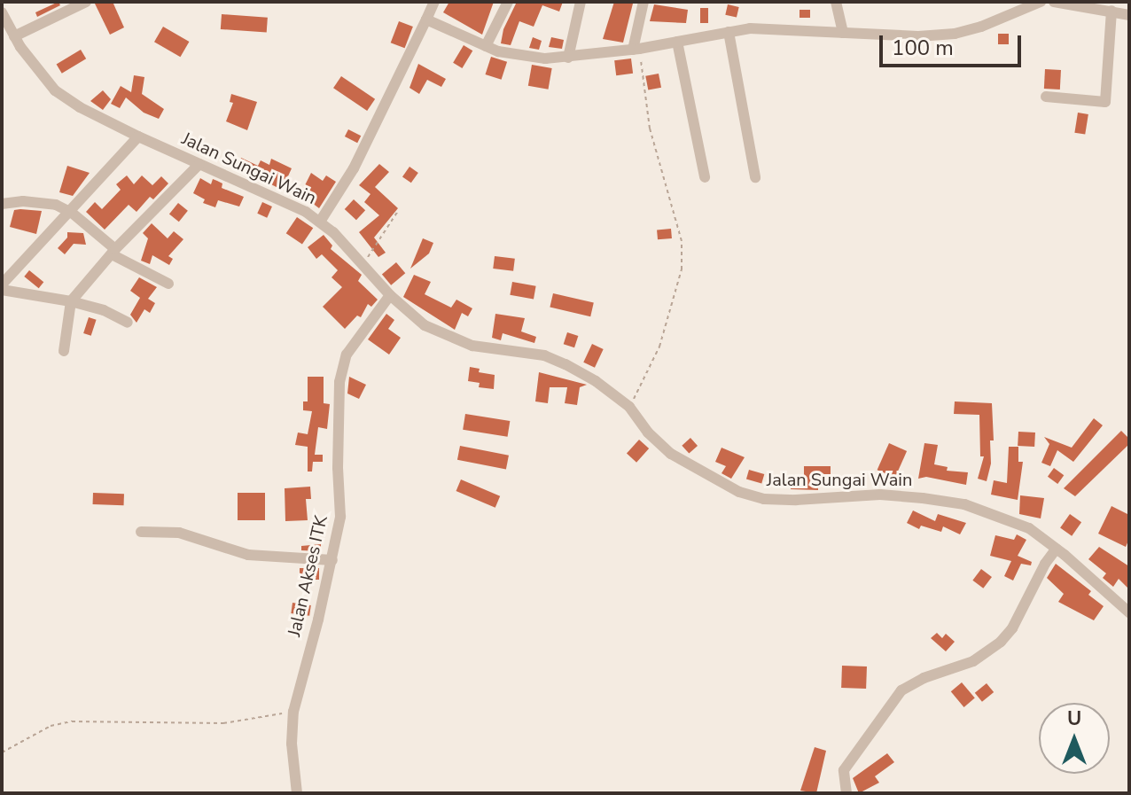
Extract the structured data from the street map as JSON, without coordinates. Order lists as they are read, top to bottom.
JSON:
{
  "streets": {
    "street": ["Jalan Sungai Wain", "Jalan Akses ITK"]
  },
  "crossings": [
    ["Jalan Sungai Wain", "Jalan Akses ITK"]
  ],
  "scale_bar": "100 m",
  "north": "top"
}
